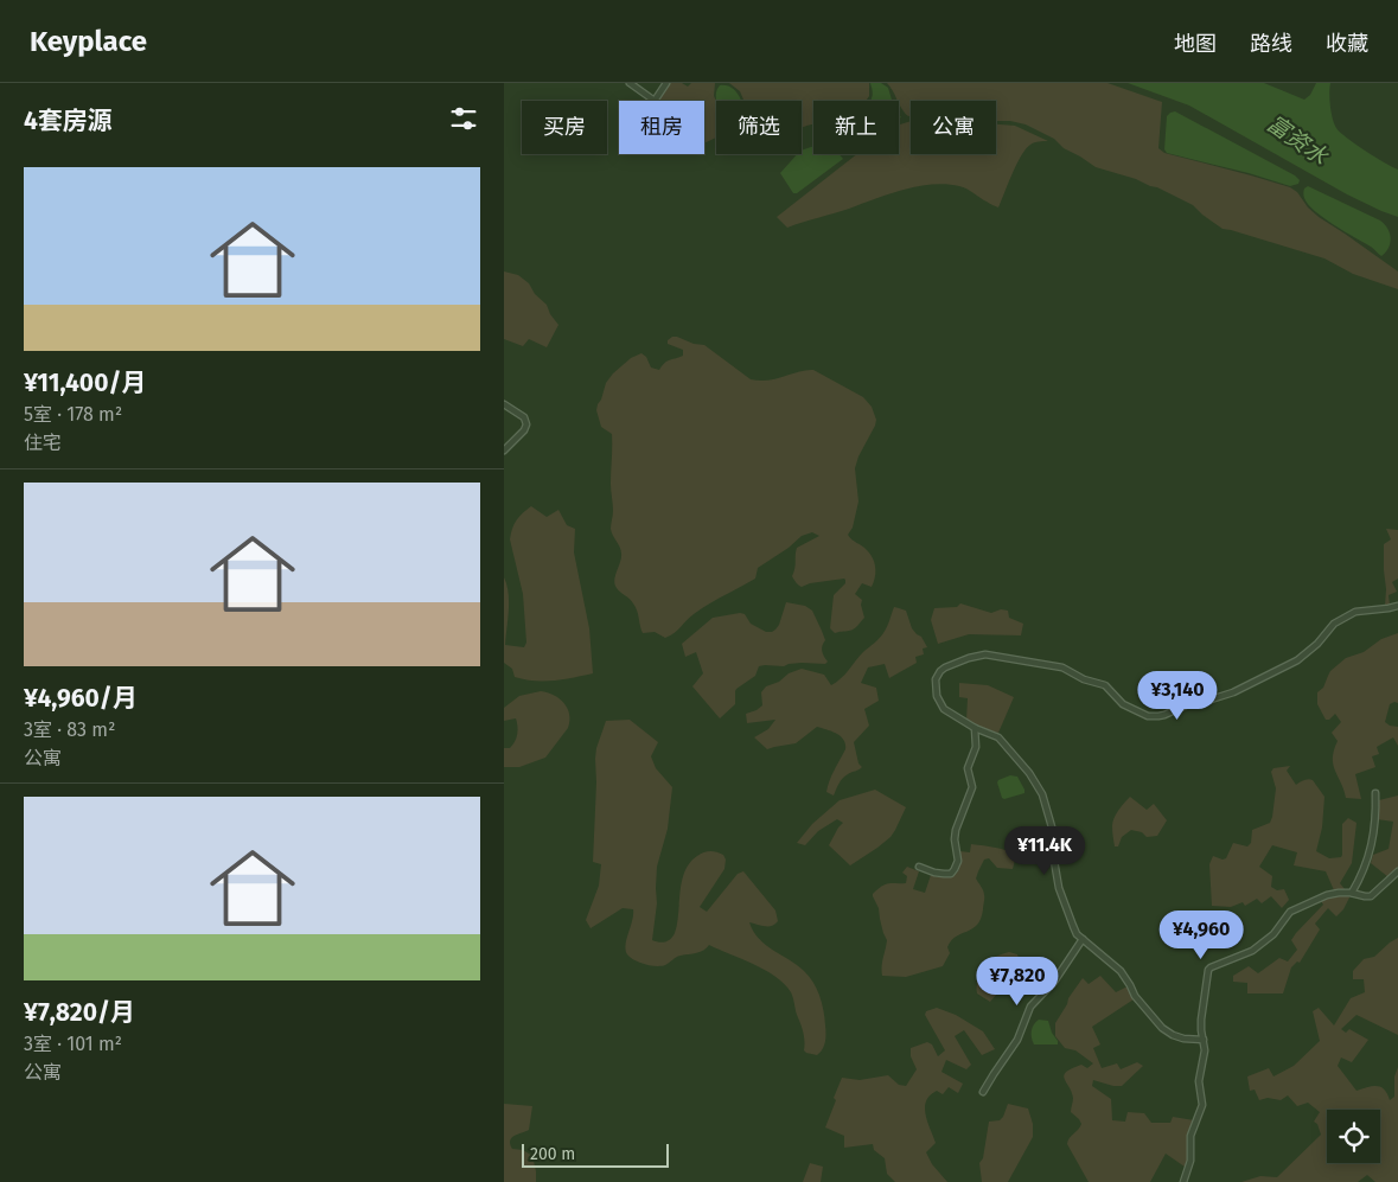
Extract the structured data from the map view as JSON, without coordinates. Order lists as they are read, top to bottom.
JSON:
{
  "water": ["富资水"],
  "scale_bar": "200 m",
  "page": {
    "header": "Keyplace",
    "nav": ["地图", "路线", "收藏"],
    "heading": "4套房源",
    "chip": [
      "买房",
      "租房",
      "筛选",
      "新上",
      "公寓"
    ],
    "list": [
      {
        "name": "¥11,400/月",
        "note": "5室 · 178 m² · 住宅"
      },
      {
        "name": "¥4,960/月",
        "note": "3室 · 83 m² · 公寓"
      },
      {
        "name": "¥7,820/月",
        "note": "3室 · 101 m² · 公寓"
      }
    ],
    "price": [
      "¥3,140",
      "¥11.4K",
      "¥4,960",
      "¥7,820"
    ],
    "scale": "200 m"
  }
}
